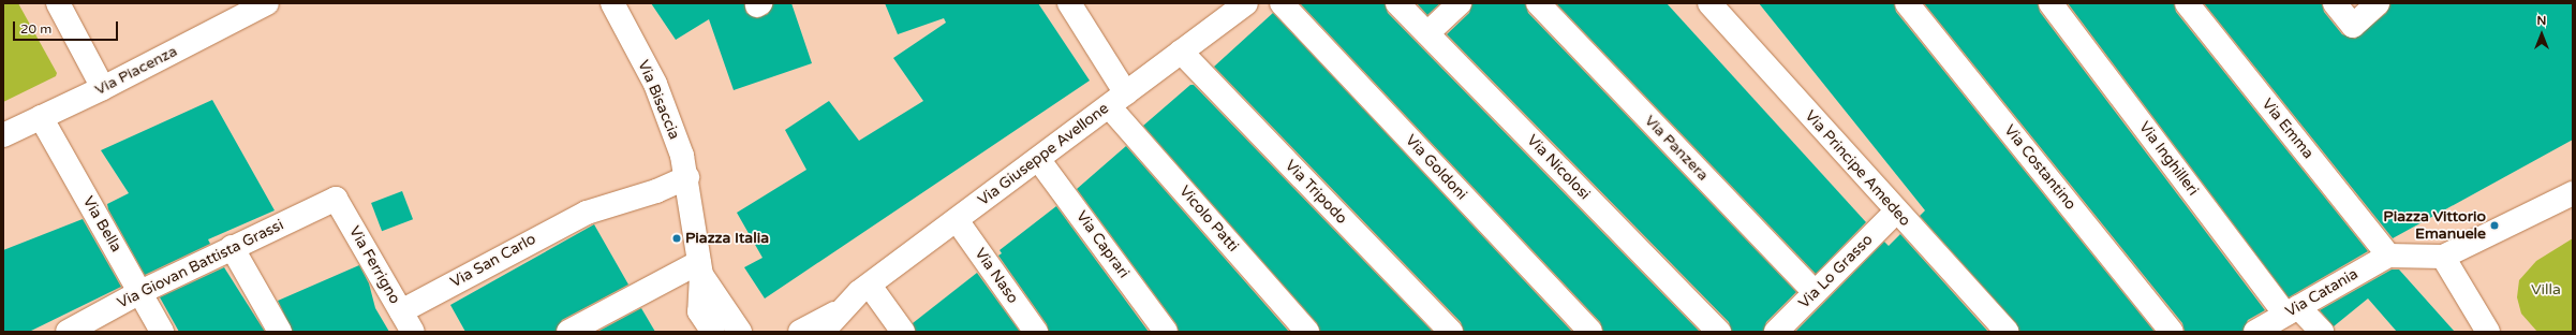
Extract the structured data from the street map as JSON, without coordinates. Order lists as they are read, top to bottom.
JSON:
{
  "streets": {
    "street": [
      "Via Piacenza",
      "Via Bisaccia",
      "Via Emma",
      "Via Panzera",
      "Via Giuseppe Avellone",
      "Via Inghilleri",
      "Via Goldoni",
      "Via Nicolosi",
      "Via Costantino",
      "Via Principe Amedeo",
      "Via Tripodo",
      "Vicolo Patti",
      "Via Bella",
      "Via Caprari",
      "Via San Carlo",
      "Via Giovan Battista Grassi",
      "Via Ferrigno",
      "Via Lo Grasso",
      "Via Naso",
      "Via Catania"
    ]
  },
  "crossings": [
    ["Via Piacenza", "Via Bella"],
    ["Via Bisaccia", "Via San Carlo"],
    ["Via Emma", "Via Catania"],
    ["Via Panzera", "Via Lo Grasso"],
    ["Via Giuseppe Avellone", "Via Tripodo"],
    ["Via Giuseppe Avellone", "Vicolo Patti"],
    ["Via Giuseppe Avellone", "Via Caprari"],
    ["Via Giuseppe Avellone", "Via Naso"],
    ["Via Inghilleri", "Via Catania"],
    ["Via Principe Amedeo", "Via Lo Grasso"],
    ["Via Bella", "Via Giovan Battista Grassi"],
    ["Via San Carlo", "Via Ferrigno"],
    ["Via Giovan Battista Grassi", "Via Ferrigno"]
  ],
  "parks": ["Villa"],
  "places": ["Piazza Vittorio Emanuele", "Piazza Italia"],
  "scale_bar": "20 m",
  "north": "top"
}
